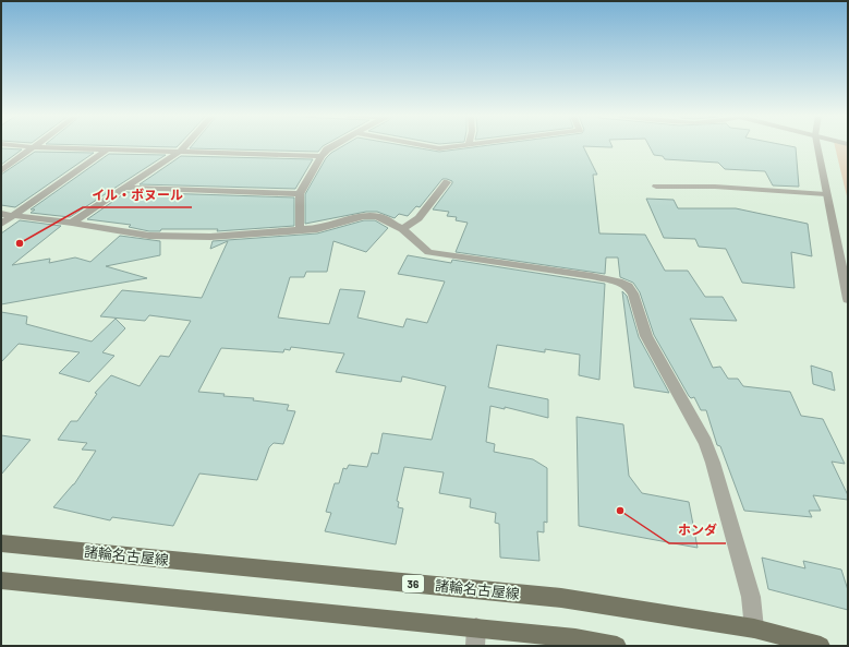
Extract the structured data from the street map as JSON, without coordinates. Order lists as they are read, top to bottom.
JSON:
{
  "streets": {
    "main road": ["諸輪名古屋線", "36"]
  },
  "places": ["イル・ボヌール", "ホンダ"]
}
